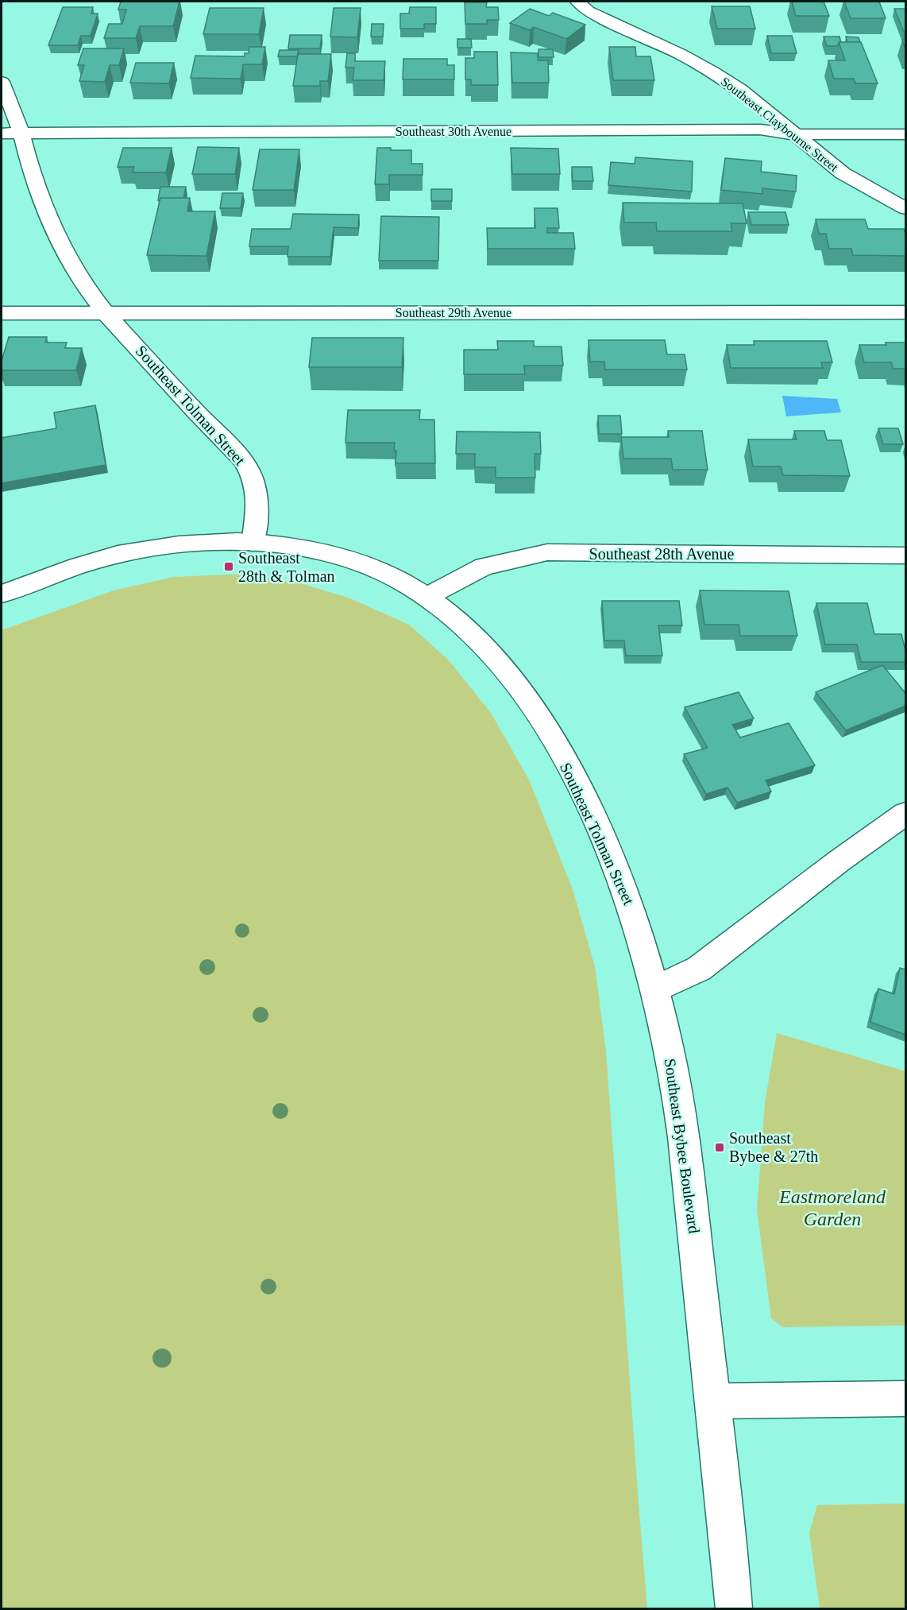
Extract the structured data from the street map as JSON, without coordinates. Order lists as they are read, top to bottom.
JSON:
{
  "streets": {
    "street": [
      "Southeast Claybourne Street",
      "Southeast 30th Avenue",
      "Southeast 29th Avenue",
      "Southeast Tolman Street",
      "Southeast 28th Avenue",
      "Southeast Bybee Boulevard"
    ]
  },
  "crossings": [
    ["Southeast Claybourne Street", "Southeast 30th Avenue"],
    ["Southeast 30th Avenue", "Southeast Tolman Street"],
    ["Southeast 29th Avenue", "Southeast Tolman Street"],
    ["Southeast Tolman Street", "Southeast 28th Avenue"],
    ["Southeast Tolman Street", "Southeast Bybee Boulevard"]
  ],
  "parks": ["Eastmoreland Garden"],
  "places": {
    "transit": ["Southeast 28th & Tolman", "Southeast Bybee & 27th"]
  }
}
